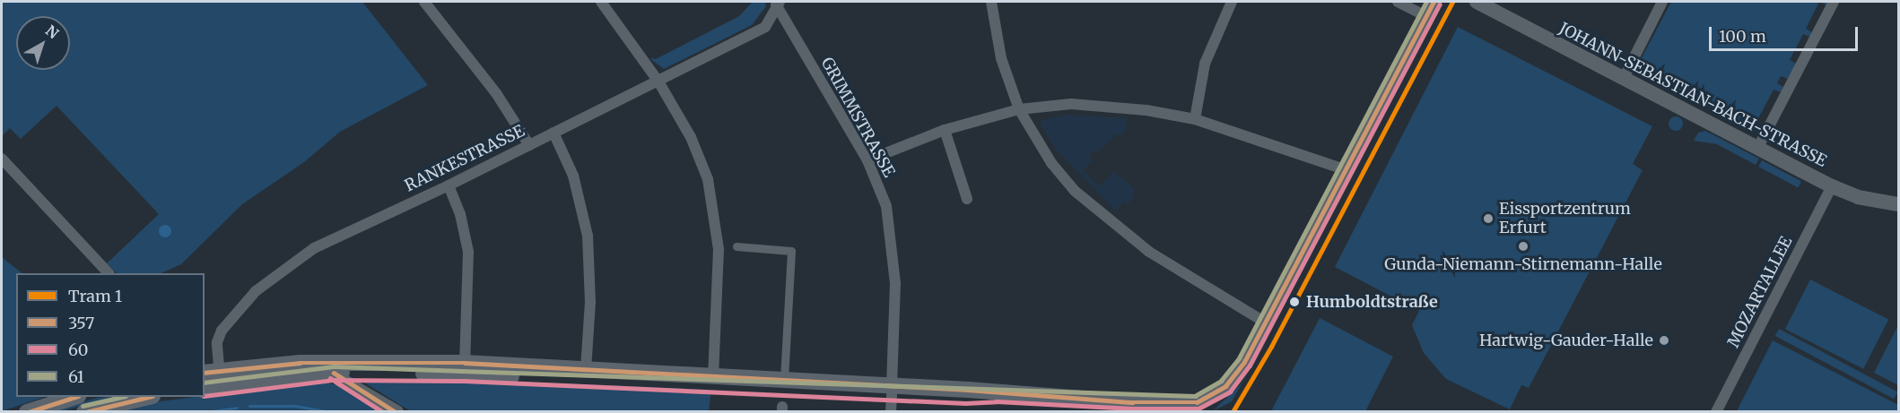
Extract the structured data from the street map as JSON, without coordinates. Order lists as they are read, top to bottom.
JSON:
{
  "streets": {
    "street": [
      "JOHANN-SEBASTIAN-BACH-STRASSE",
      "GRIMMSTRASSE",
      "RANKESTRASSE",
      "MOZARTALLEE"
    ]
  },
  "crossings": [
    ["JOHANN-SEBASTIAN-BACH-STRASSE", "MOZARTALLEE"],
    ["GRIMMSTRASSE", "RANKESTRASSE"]
  ],
  "places": [
    "Eissportzentrum Erfurt",
    "Gunda-Niemann-Stirnemann-Halle",
    "Humboldtstraße",
    "Hartwig-Gauder-Halle"
  ],
  "lines": [
    "tram line 1",
    "transit line 357",
    "transit line 61",
    "transit line 60"
  ],
  "legend": [
    "Tram 1",
    "357",
    "60",
    "61"
  ],
  "scale_bar": "100 m",
  "north": "top right"
}
